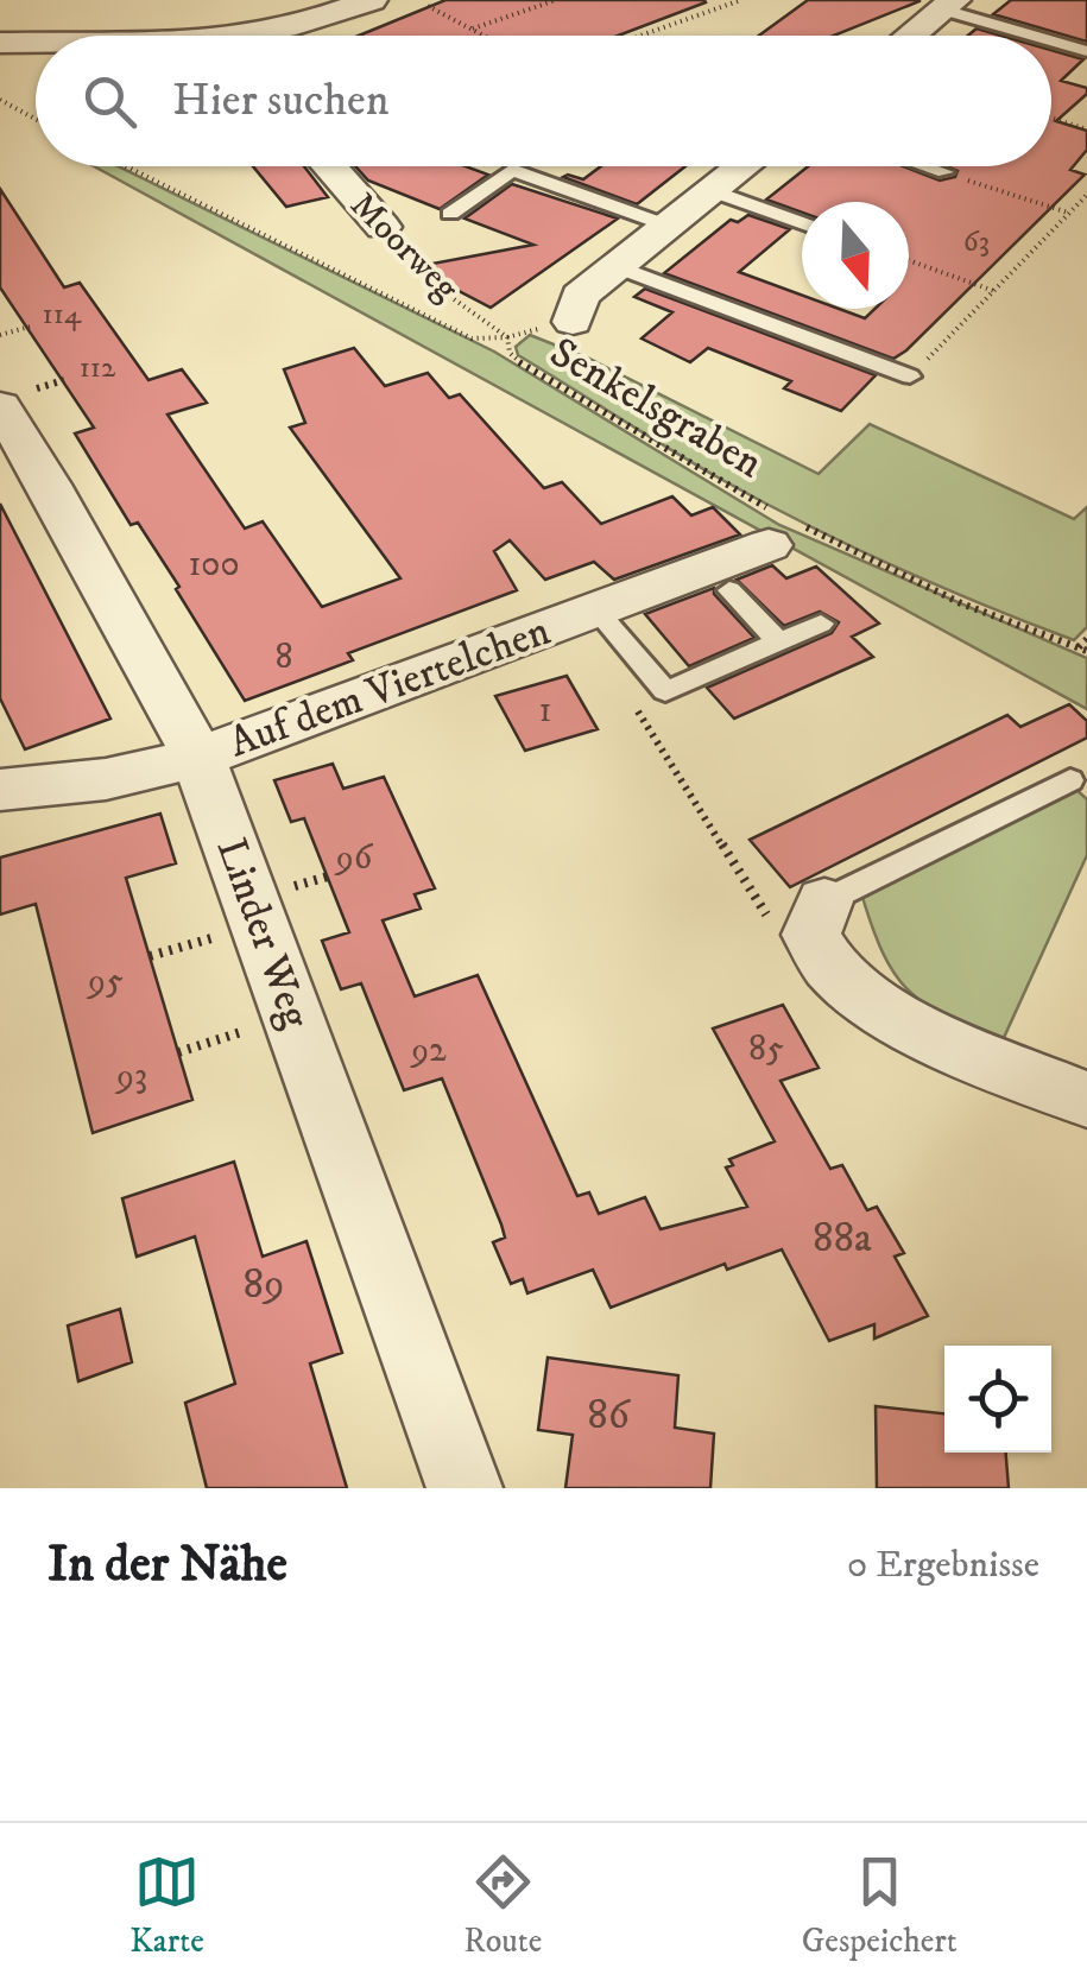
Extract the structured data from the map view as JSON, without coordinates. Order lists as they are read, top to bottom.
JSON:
{
  "streets": {
    "street": ["Moorweg", "Auf dem Viertelchen", "Linder Weg"],
    "path": ["Senkelsgraben"]
  },
  "crossings": [
    ["Moorweg", "Senkelsgraben"],
    ["Senkelsgraben", "Auf dem Viertelchen"],
    ["Auf dem Viertelchen", "Linder Weg"]
  ],
  "house_numbers": [
    "63",
    "114",
    "112",
    "100",
    "8",
    "1",
    "96",
    "95",
    "85",
    "92",
    "93",
    "88a",
    "89",
    "86"
  ],
  "north": "bottom",
  "page": {
    "search": "Hier suchen",
    "heading": ["In der Nähe", "0 Ergebnisse"],
    "nav": ["Karte", "Route", "Gespeichert"]
  }
}
